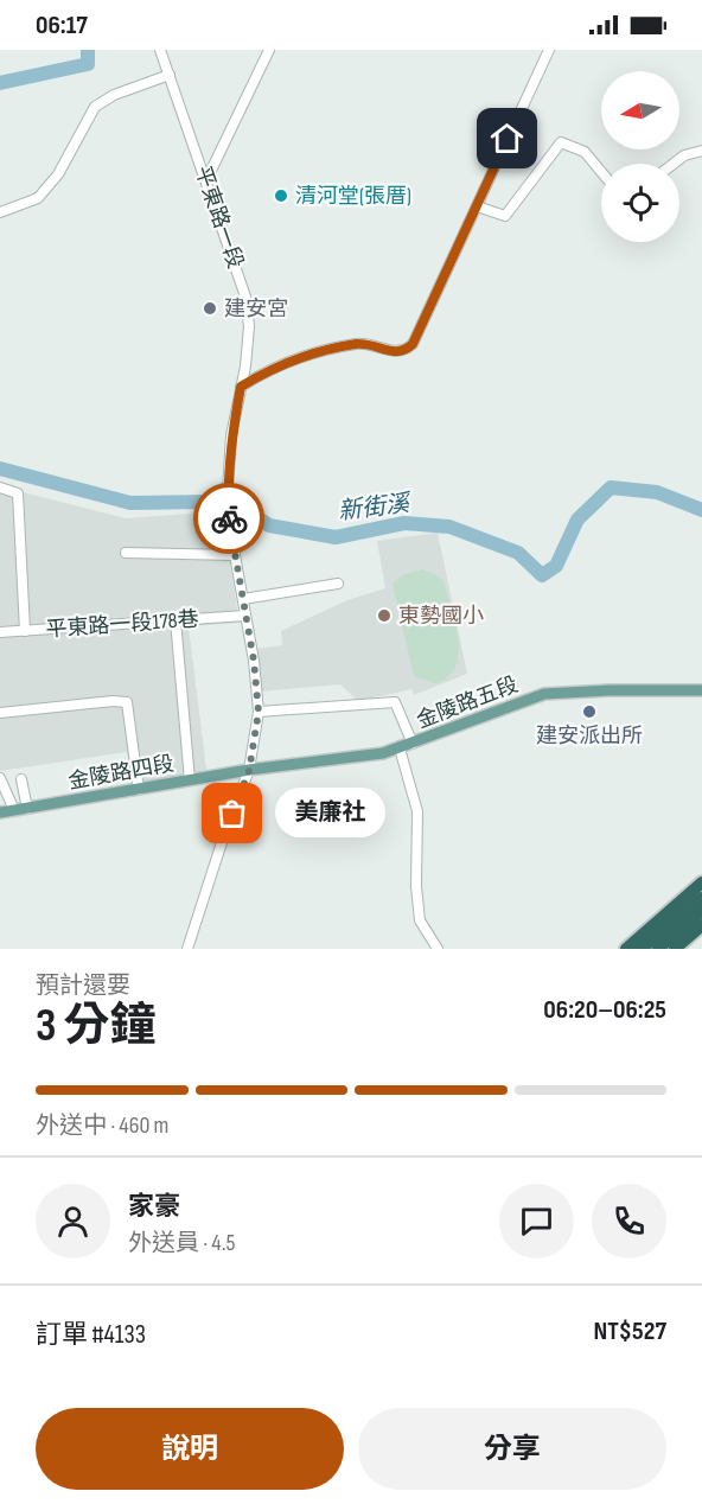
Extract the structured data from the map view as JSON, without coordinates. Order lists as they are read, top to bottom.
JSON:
{
  "streets": {
    "main road": ["金陵路五段", "金陵路四段"],
    "street": ["平東路一段", "平東路一段178巷"]
  },
  "crossings": [
    ["平東路一段", "平東路一段178巷"],
    ["平東路一段", "金陵路五段"],
    ["平東路一段", "金陵路四段"],
    ["金陵路五段", "金陵路四段"]
  ],
  "water": ["新街溪"],
  "places": [
    "清河堂(張厝)",
    "建安宮",
    "東勢國小",
    "建安派出所",
    "美廉社"
  ],
  "north": "left",
  "page": {
    "status": "06:17",
    "bubble": "美廉社",
    "heading": ["3 分鐘", "預計還要", "06:20–06:25"],
    "panel": [
      "家豪",
      "外送員 · 4.5",
      "訂單 #4133",
      "NT$527"
    ],
    "bar": "外送中 · 460 m",
    "buttons": ["說明", "分享"]
  }
}
